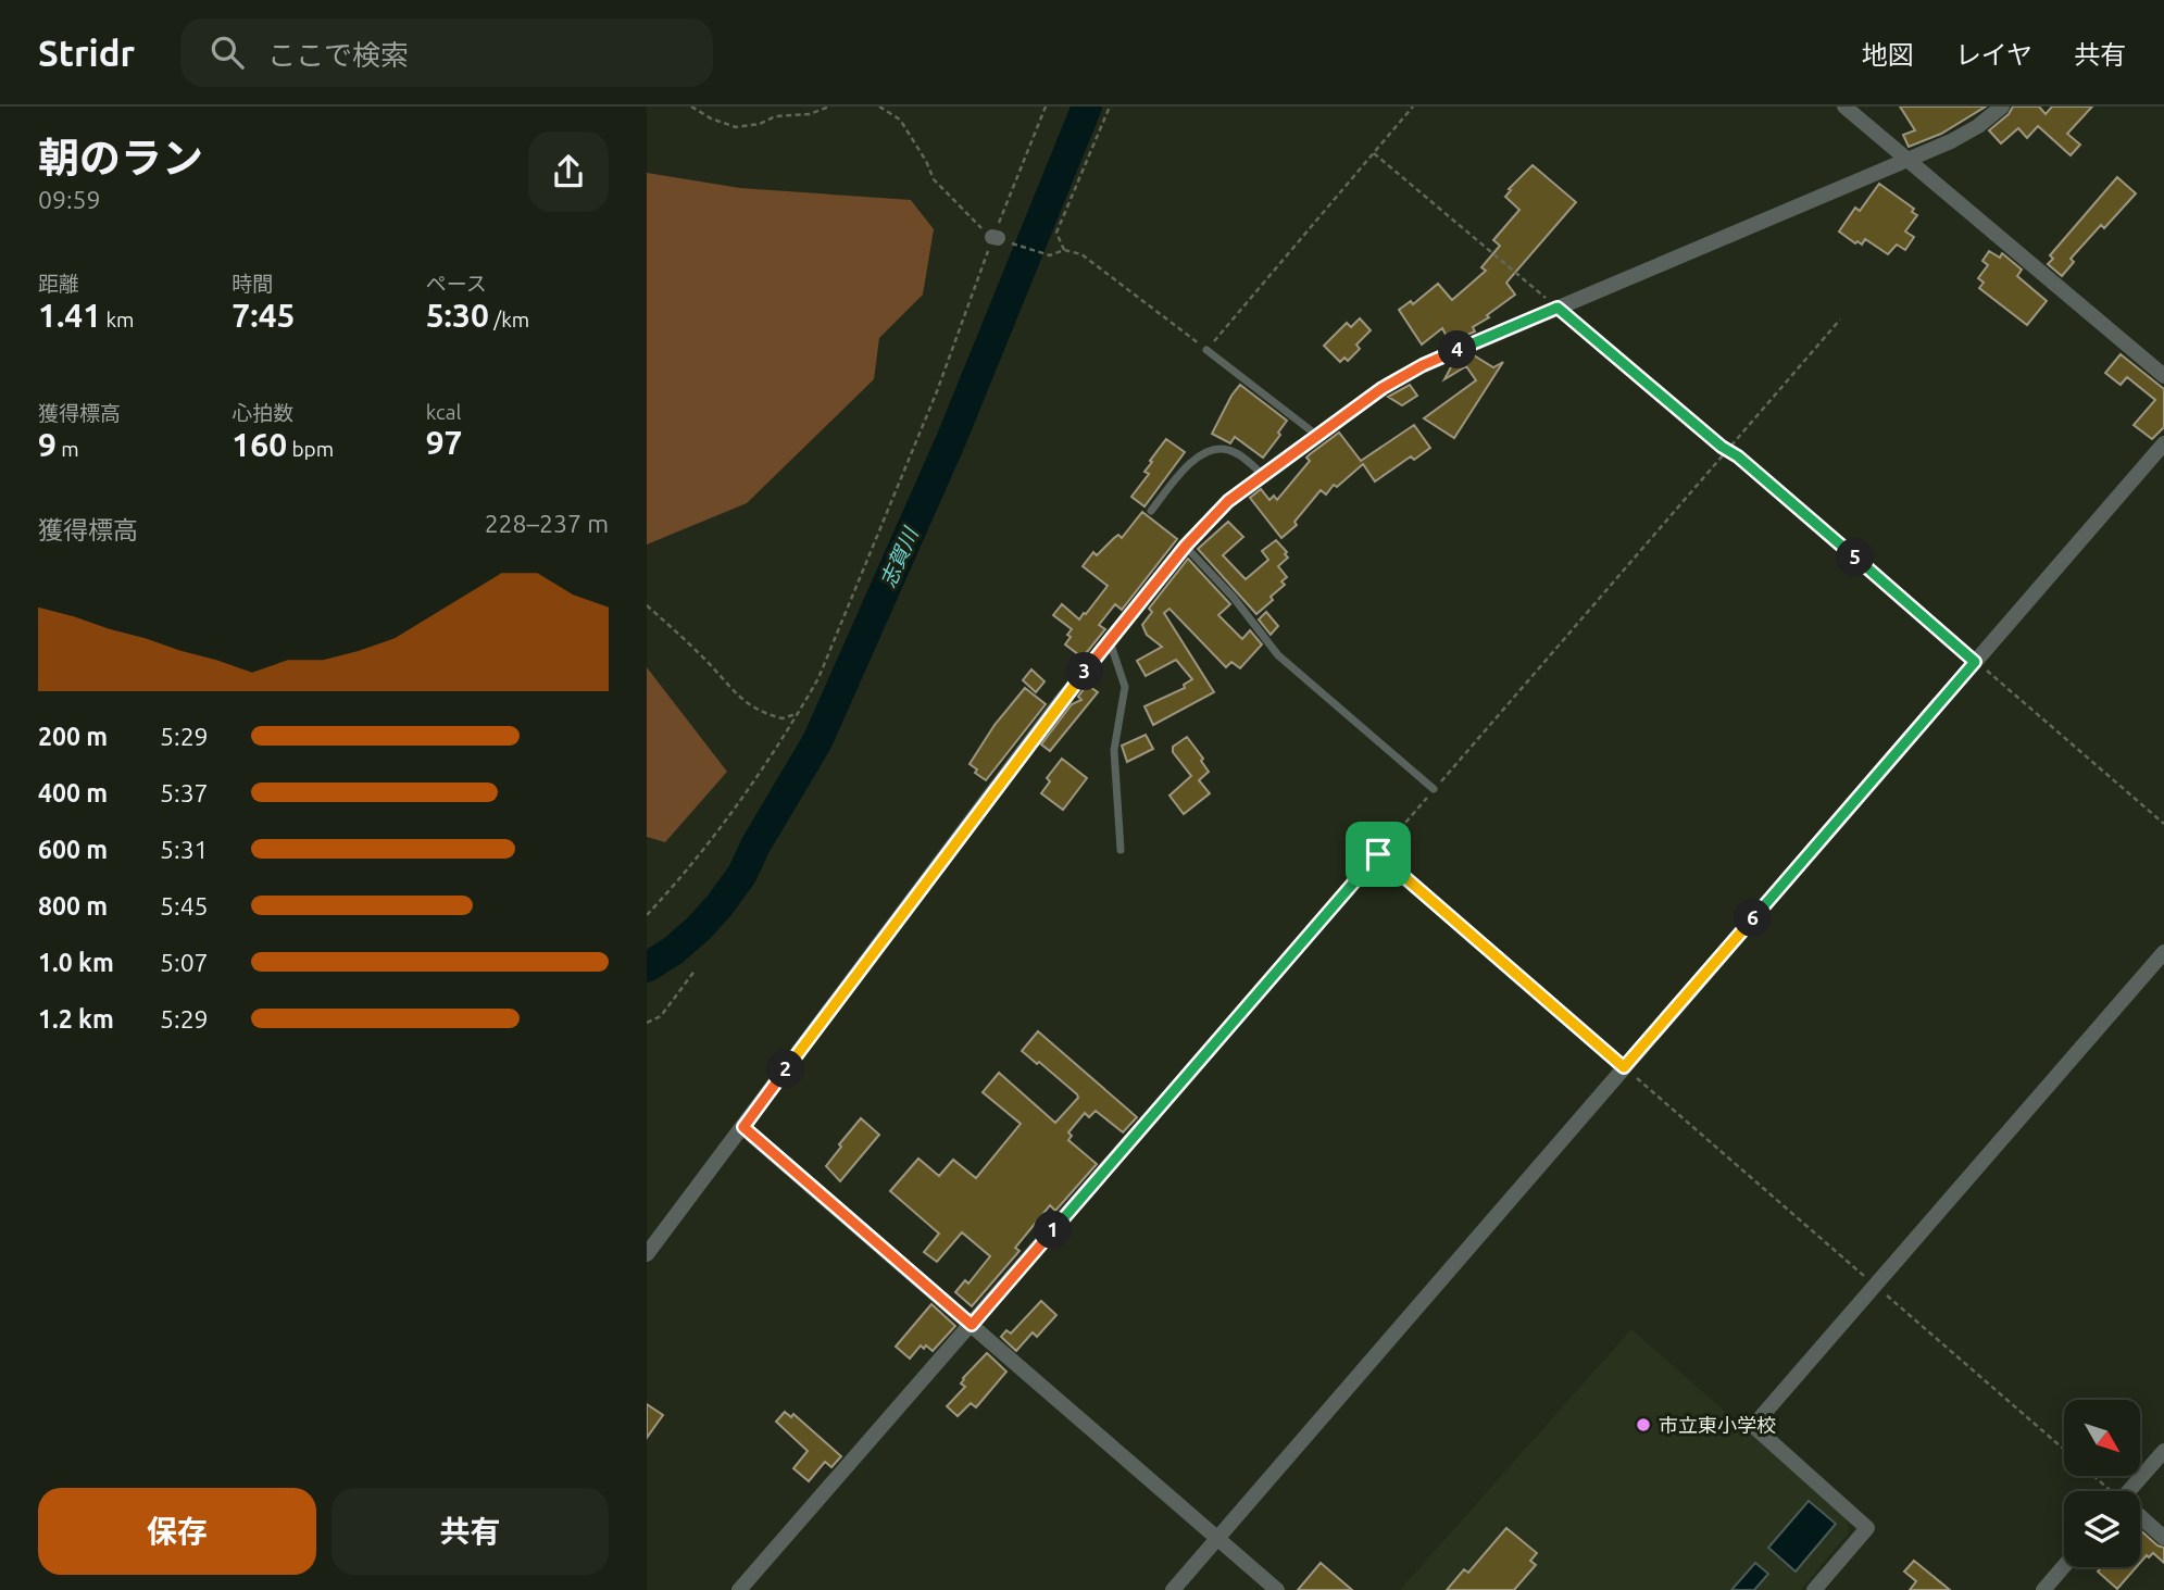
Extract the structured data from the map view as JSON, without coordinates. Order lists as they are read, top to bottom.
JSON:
{
  "water": ["志賀川"],
  "places": ["市立東小学校"],
  "north": "bottom right",
  "page": {
    "header": "Stridr",
    "search": "ここで検索",
    "nav": ["地図", "レイヤ", "共有"],
    "heading": ["朝のラン", "09:59"],
    "stats": [
      ["距離", "1.41 km"],
      ["時間", "7:45"],
      ["ペース", "5:30 /km"],
      ["獲得標高", "9 m"],
      ["心拍数", "160 bpm"],
      ["kcal", "97"]
    ],
    "pins": [
      "4",
      "5",
      "3",
      "6",
      "2",
      "1"
    ],
    "chart": ["獲得標高", "228–237 m"],
    "list": [
      {
        "name": "200 m",
        "note": "5:29"
      },
      {
        "name": "400 m",
        "note": "5:37"
      },
      {
        "name": "600 m",
        "note": "5:31"
      },
      {
        "name": "800 m",
        "note": "5:45"
      },
      {
        "name": "1.0 km",
        "note": "5:07"
      },
      {
        "name": "1.2 km",
        "note": "5:29"
      }
    ],
    "buttons": ["保存", "共有"]
  }
}
